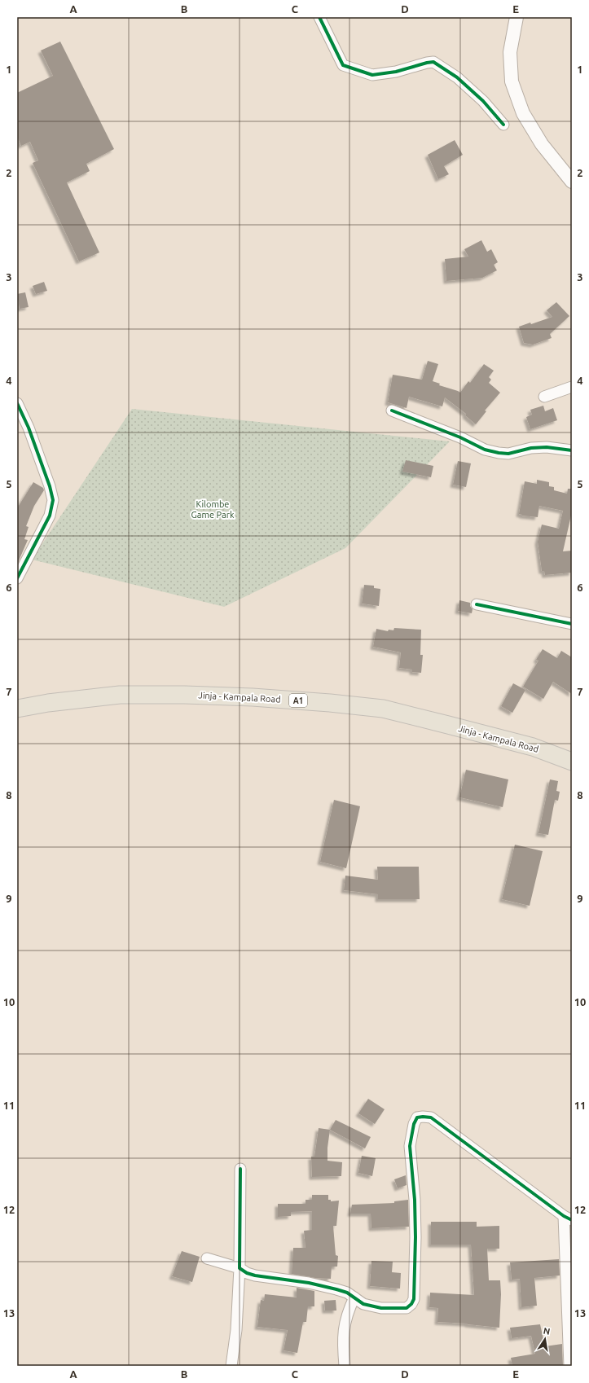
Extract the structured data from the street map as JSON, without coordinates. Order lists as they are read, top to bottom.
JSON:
{
  "streets": {
    "highway": ["Jinja - Kampala Road", "A1"]
  },
  "parks": ["Kilombe Game Park"],
  "north": "top",
  "grid": {
    "columns": [
      "A",
      "B",
      "C",
      "D",
      "E"
    ],
    "rows": [
      "1",
      "2",
      "3",
      "4",
      "5",
      "6",
      "7",
      "8",
      "9",
      "10",
      "11",
      "12",
      "13"
    ]
  }
}
